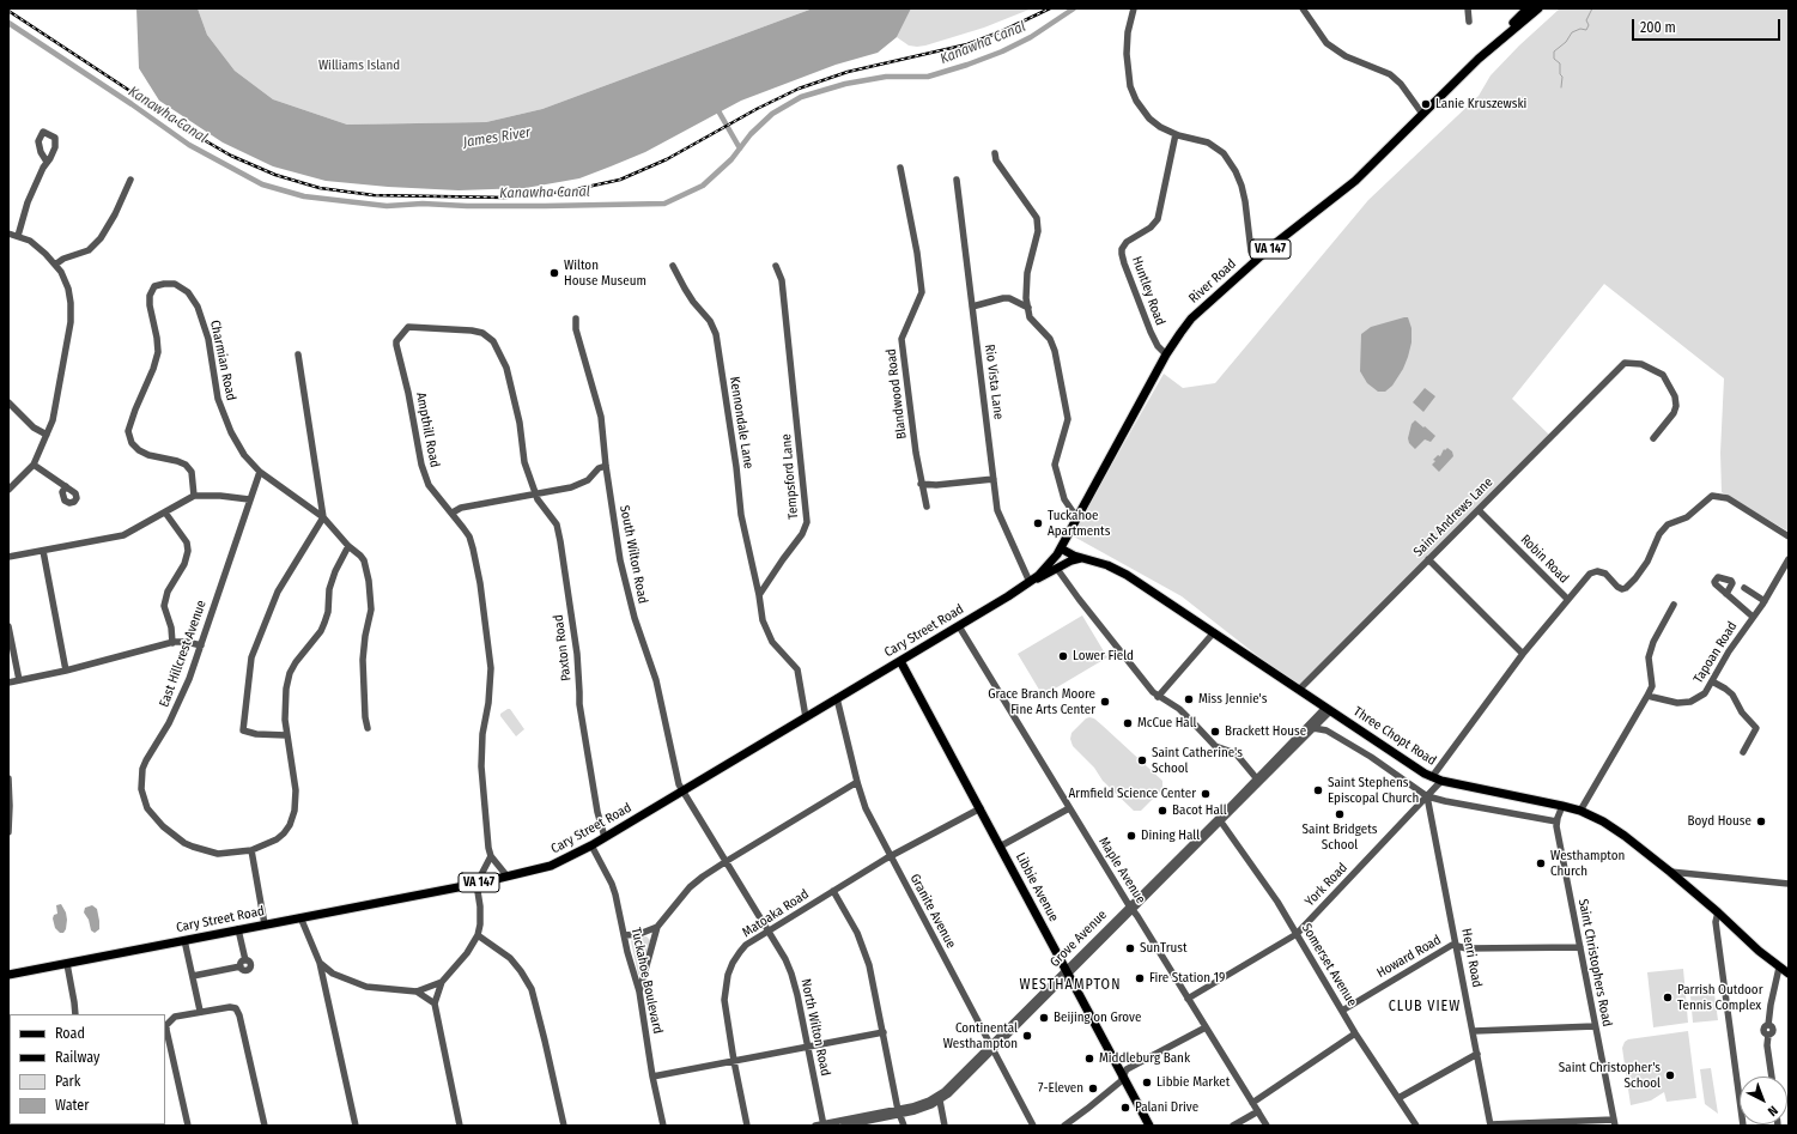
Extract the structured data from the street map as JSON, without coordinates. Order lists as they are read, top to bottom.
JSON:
{
  "streets": {
    "main road": [
      "VA 147",
      "River Road",
      "Cary Street Road",
      "Three Chopt Road",
      "Libbie Avenue"
    ],
    "street": [
      "Huntley Road",
      "Charmian Road",
      "Rio Vista Lane",
      "Blandwood Road",
      "Kennondale Lane",
      "Ampthill Road",
      "Tempsford Lane",
      "Saint Andrews Lane",
      "South Wilton Road",
      "Robin Road",
      "Paxton Road",
      "Tapoan Road",
      "East Hillcrest Avenue",
      "Maple Avenue",
      "York Road",
      "Granite Avenue",
      "Matoaka Road",
      "Grove Avenue",
      "Howard Road",
      "Henri Road",
      "Saint Christophers Road",
      "Somerset Avenue",
      "Tuckahoe Boulevard",
      "North Wilton Road"
    ]
  },
  "crossings": [
    ["VA 147", "River Road"],
    ["River Road", "Huntley Road"],
    ["River Road", "Cary Street Road"],
    ["River Road", "Three Chopt Road"],
    ["Charmian Road", "East Hillcrest Avenue"],
    ["Rio Vista Lane", "Cary Street Road"],
    ["Kennondale Lane", "Tempsford Lane"],
    ["Ampthill Road", "Cary Street Road"],
    ["Ampthill Road", "Paxton Road"],
    ["Saint Andrews Lane", "Robin Road"],
    ["Saint Andrews Lane", "Three Chopt Road"],
    ["South Wilton Road", "Cary Street Road"],
    ["South Wilton Road", "North Wilton Road"],
    ["Robin Road", "York Road"],
    ["Cary Street Road", "Paxton Road"],
    ["Cary Street Road", "Three Chopt Road"],
    ["Cary Street Road", "Maple Avenue"],
    ["Cary Street Road", "Libbie Avenue"],
    ["Cary Street Road", "Granite Avenue"],
    ["Cary Street Road", "Tuckahoe Boulevard"],
    ["Cary Street Road", "North Wilton Road"],
    ["Three Chopt Road", "York Road"],
    ["Three Chopt Road", "Grove Avenue"],
    ["Maple Avenue", "York Road"],
    ["Maple Avenue", "Grove Avenue"],
    ["York Road", "Henri Road"],
    ["York Road", "Somerset Avenue"],
    ["Libbie Avenue", "Matoaka Road"],
    ["Libbie Avenue", "Grove Avenue"],
    ["Granite Avenue", "Matoaka Road"],
    ["Granite Avenue", "Grove Avenue"],
    ["Matoaka Road", "North Wilton Road"],
    ["Grove Avenue", "Somerset Avenue"],
    ["Grove Avenue", "North Wilton Road"],
    ["Howard Road", "Henri Road"],
    ["Howard Road", "Saint Christophers Road"],
    ["Howard Road", "Somerset Avenue"]
  ],
  "districts": ["WESTHAMPTON", "CLUB VIEW"],
  "water": ["Kanawha Canal", "James River"],
  "parks": ["Williams Island"],
  "places": [
    "Lanie Kruszewski",
    "Wilton House Museum",
    "Tuckahoe Apartments",
    "Lower Field",
    "Miss Jennie's",
    "Grace Branch Moore Fine Arts Center",
    "McCue Hall",
    "Brackett House",
    "Saint Catherine's School",
    "Saint Stephens Episcopal Church",
    "Armfield Science Center",
    "Bacot Hall",
    "Saint Bridgets School",
    "Boyd House",
    "Dining Hall",
    "Westhampton Church",
    "SunTrust",
    "Fire Station 19",
    "Parrish Outdoor Tennis Complex",
    "Beijing on Grove",
    "Continental Westhampton",
    "Middleburg Bank",
    "Saint Christopher's School",
    "Libbie Market",
    "7-Eleven",
    "Palani Drive"
  ],
  "legend": [
    "Road",
    "Railway",
    "Park",
    "Water"
  ],
  "scale_bar": "200 m",
  "north": "bottom right"
}
